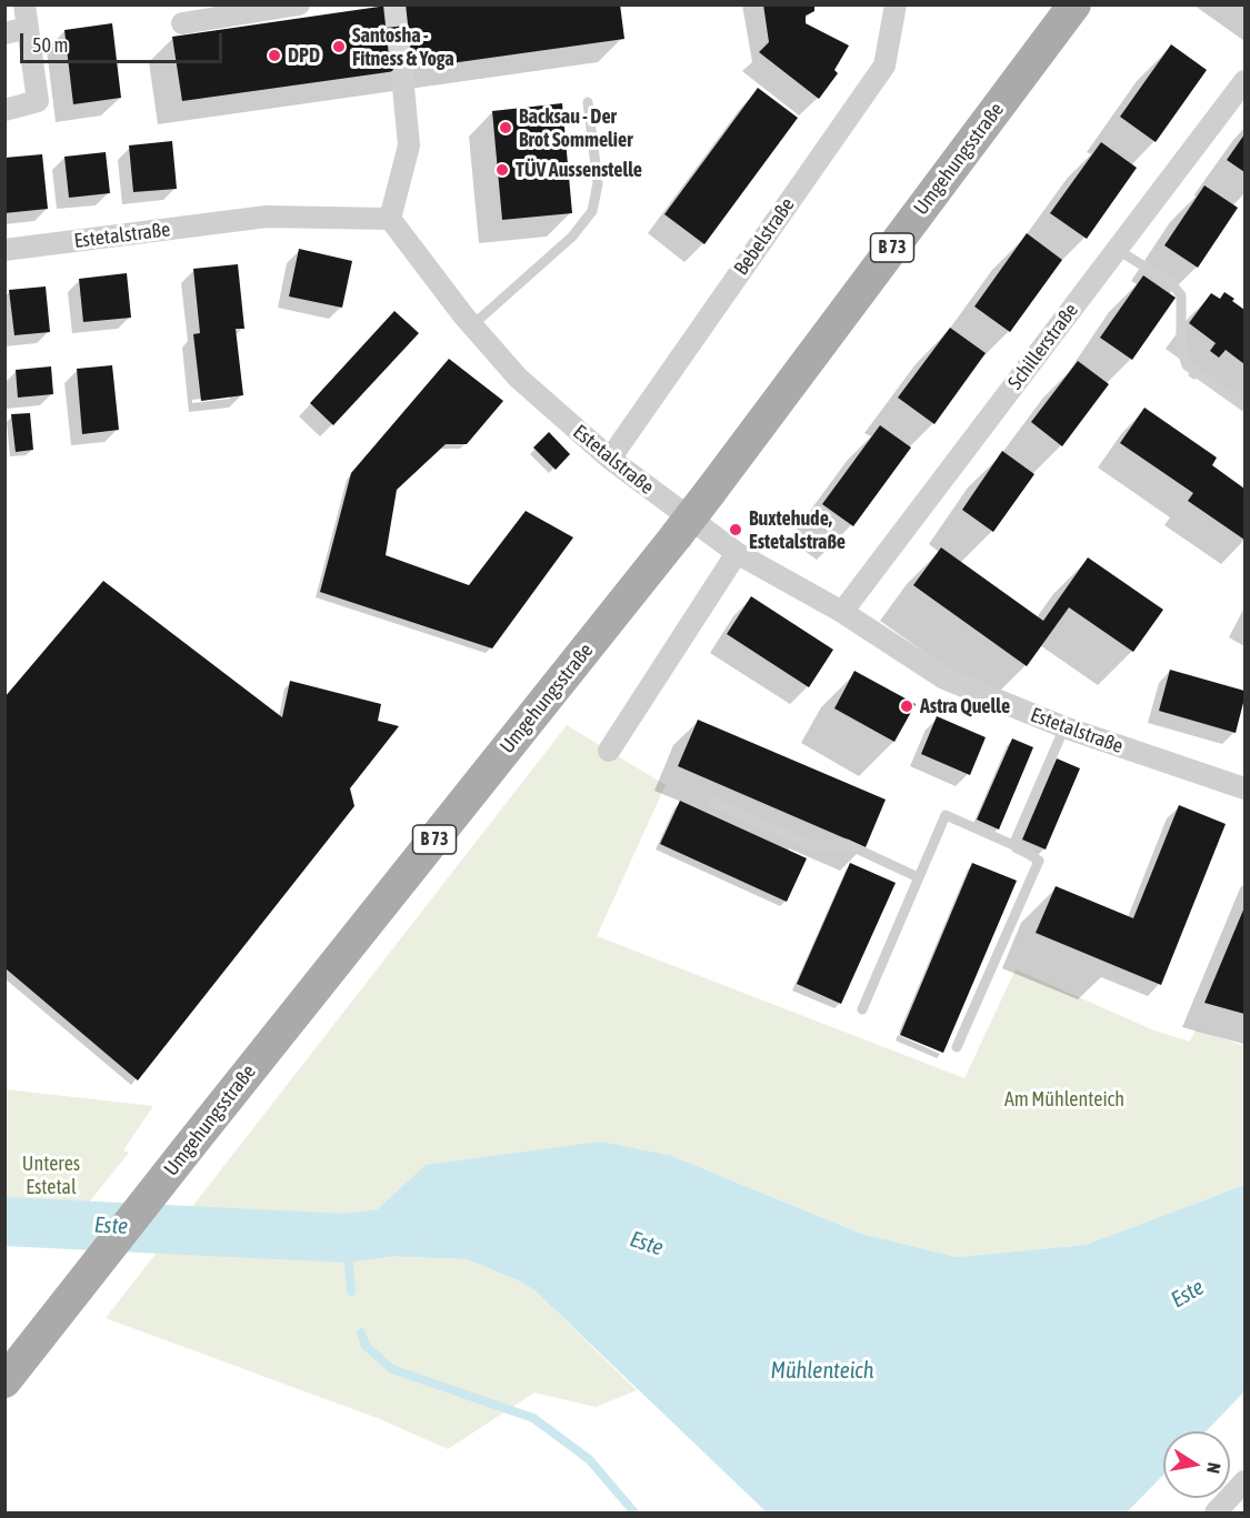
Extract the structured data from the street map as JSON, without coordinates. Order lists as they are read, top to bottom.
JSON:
{
  "streets": {
    "main road": ["Umgehungsstraße", "B 73"],
    "street": ["Estetalstraße", "Bebelstraße", "Schillerstraße"]
  },
  "crossings": [
    ["Estetalstraße", "Bebelstraße"],
    ["Estetalstraße", "Schillerstraße"]
  ],
  "water": ["Este", "Mühlenteich"],
  "parks": ["Am Mühlenteich", "Unteres Estetal"],
  "places": [
    "Santosha - Fitness & Yoga",
    "DPD",
    "Backsau - Der Brot Sommelier",
    "TÜV Aussenstelle",
    "Buxtehude, Estetalstraße",
    "Astra Quelle"
  ],
  "scale_bar": "50 m",
  "north": "right"
}
